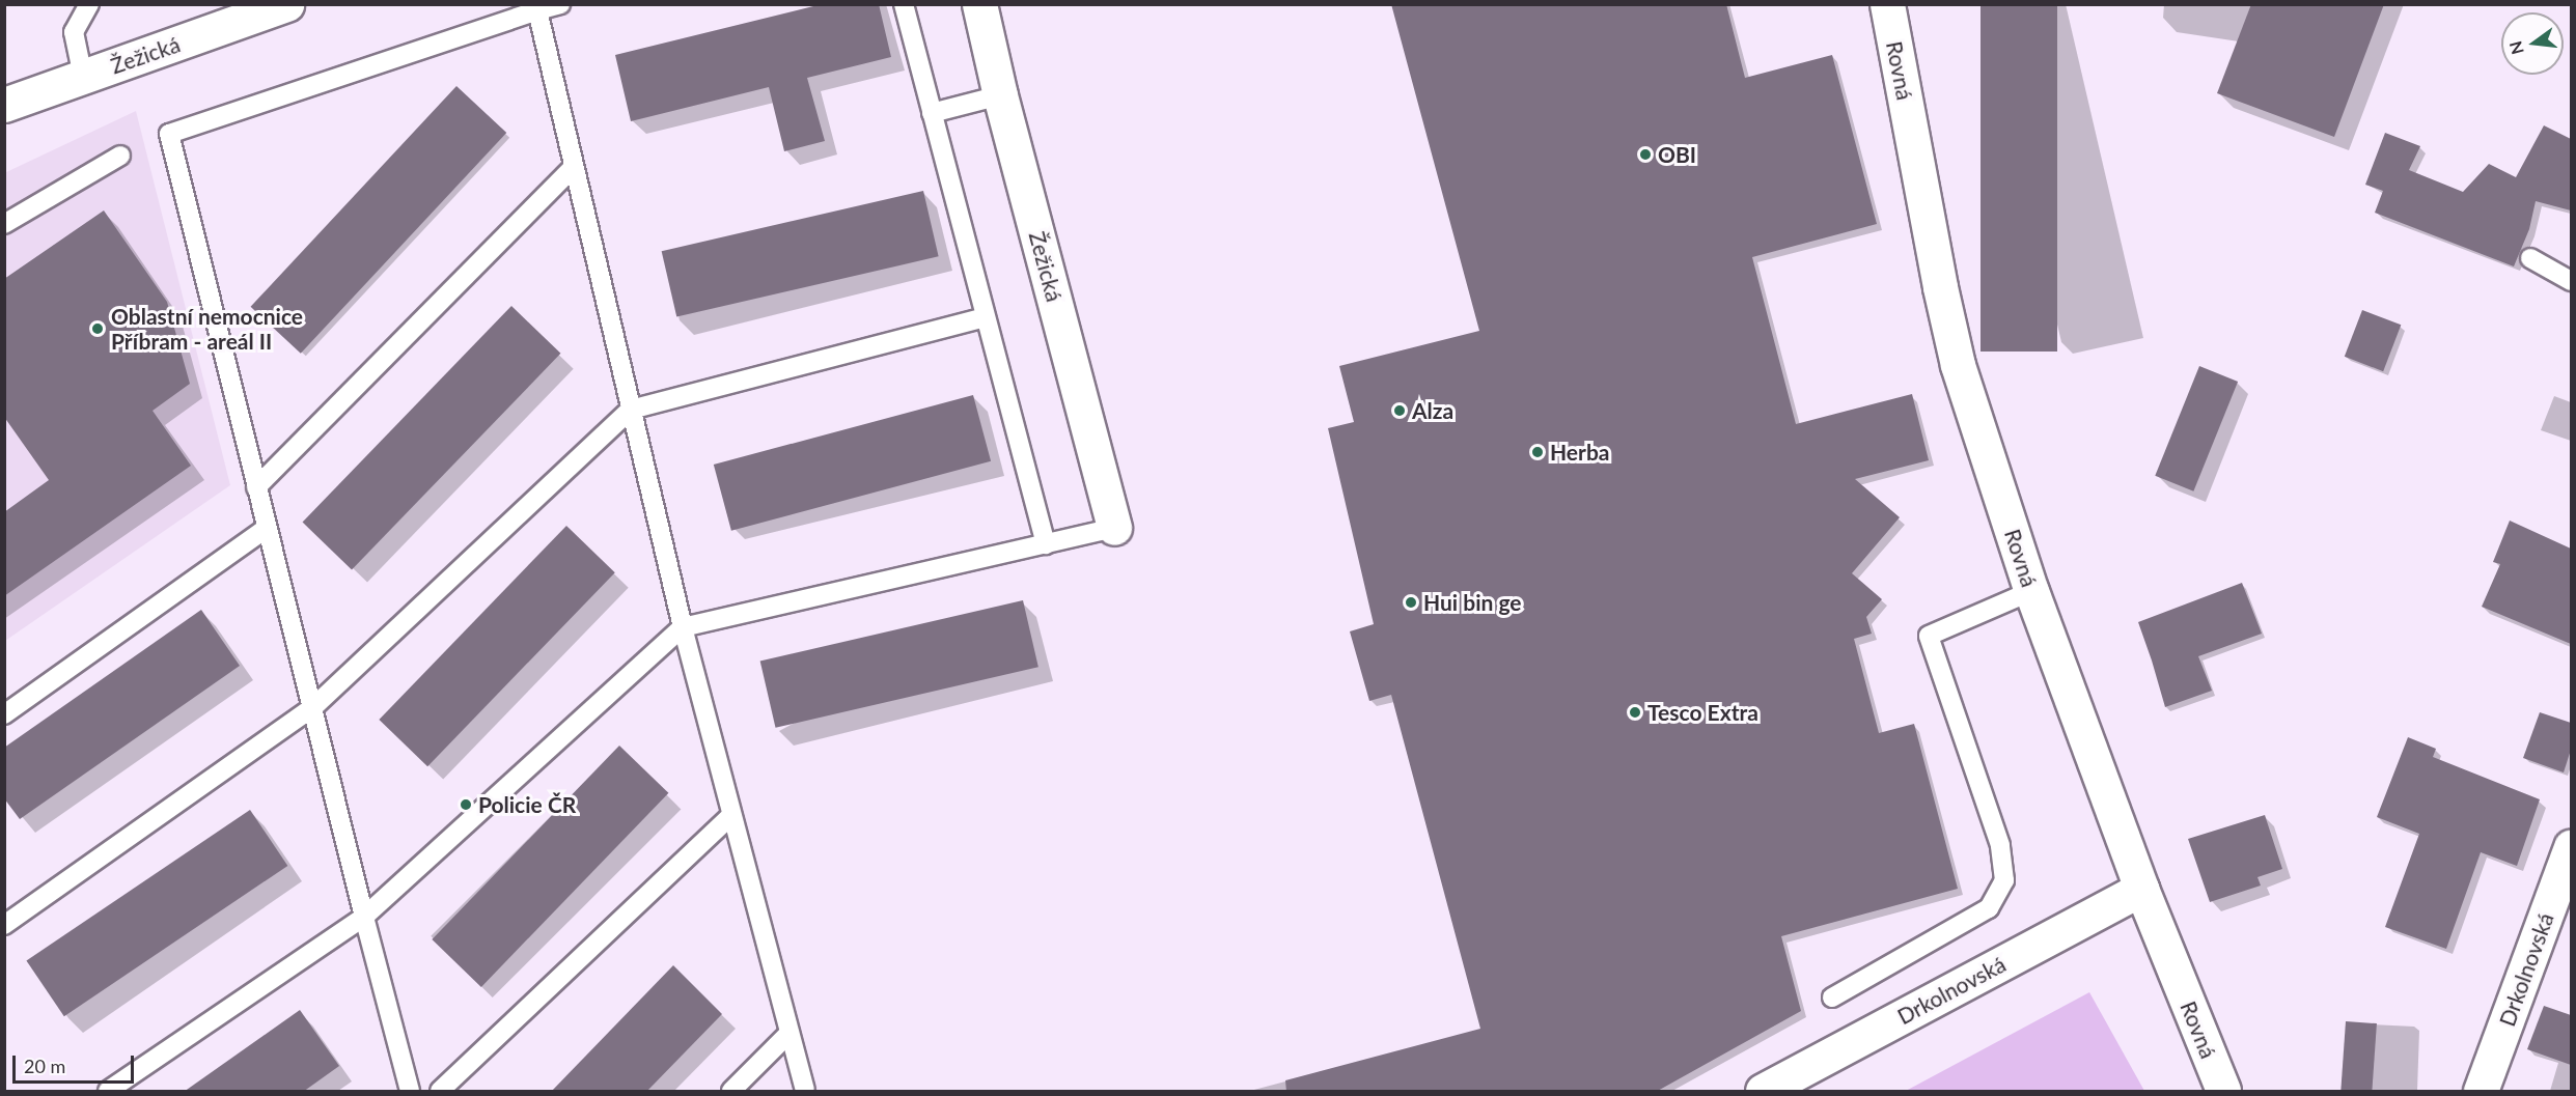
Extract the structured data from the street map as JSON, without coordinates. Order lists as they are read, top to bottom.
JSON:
{
  "streets": {
    "street": ["Žežická", "Rovná", "Drkolnovská"]
  },
  "crossings": [
    ["Rovná", "Drkolnovská"]
  ],
  "places": [
    "OBI",
    "Oblastní nemocnice Příbram - areál II",
    "Alza",
    "Herba",
    "Hui bin ge",
    "Tesco Extra",
    "Policie ČR"
  ],
  "scale_bar": "20 m",
  "north": "left"
}
